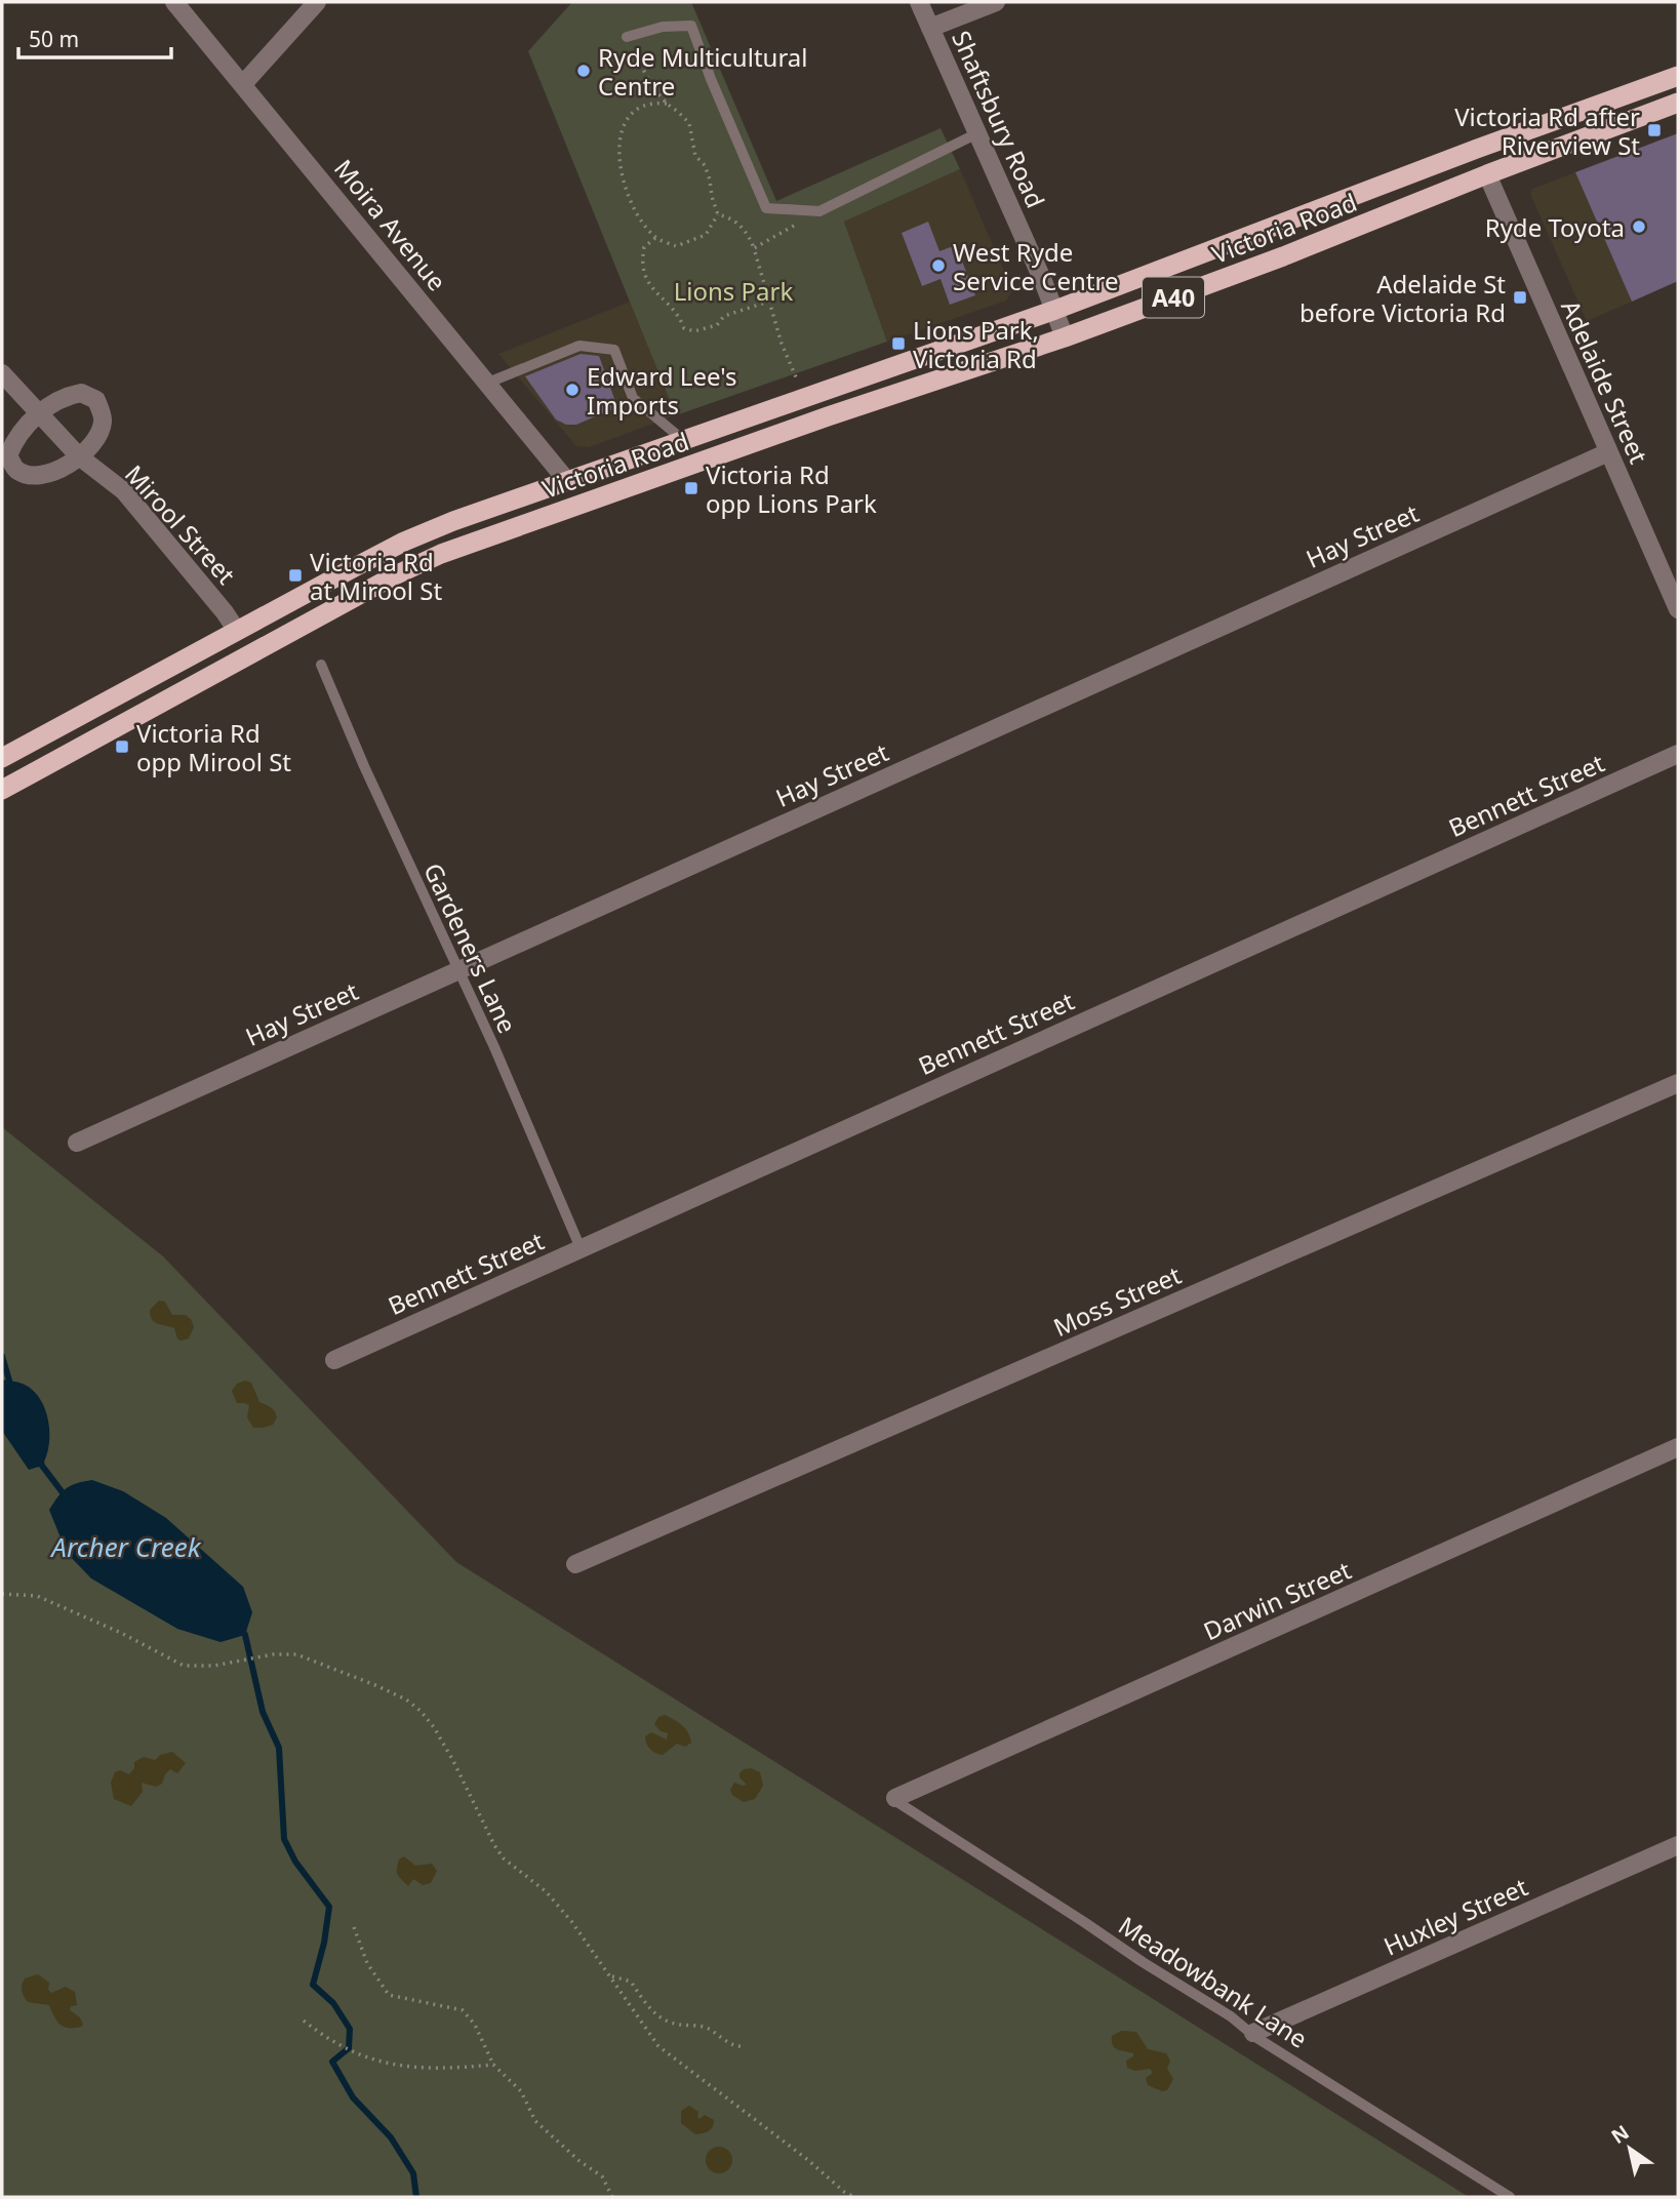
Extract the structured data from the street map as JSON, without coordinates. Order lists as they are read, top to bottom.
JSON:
{
  "streets": {
    "highway": ["Victoria Road", "A40"],
    "street": [
      "Shaftsbury Road",
      "Moira Avenue",
      "Adelaide Street",
      "Mirool Street",
      "Hay Street",
      "Bennett Street",
      "Moss Street",
      "Darwin Street",
      "Huxley Street"
    ],
    "lane": ["Gardeners Lane", "Meadowbank Lane"]
  },
  "crossings": [
    ["Shaftsbury Road", "Victoria Road"],
    ["Moira Avenue", "Victoria Road"],
    ["Victoria Road", "Adelaide Street"],
    ["Victoria Road", "Mirool Street"],
    ["Adelaide Street", "Hay Street"],
    ["Hay Street", "Gardeners Lane"],
    ["Bennett Street", "Gardeners Lane"],
    ["Darwin Street", "Meadowbank Lane"],
    ["Huxley Street", "Meadowbank Lane"]
  ],
  "water": ["Archer Creek"],
  "parks": ["Lions Park"],
  "places": {
    "other": [
      "Ryde Multicultural Centre",
      "Ryde Toyota",
      "West Ryde Service Centre",
      "Edward Lee's Imports"
    ],
    "transit": [
      "Victoria Rd after Riverview St",
      "Adelaide St before Victoria Rd",
      "Lions Park, Victoria Rd",
      "Victoria Rd opp Lions Park",
      "Victoria Rd at Mirool St",
      "Victoria Rd opp Mirool St"
    ]
  },
  "scale_bar": "50 m",
  "north": "top left"
}
